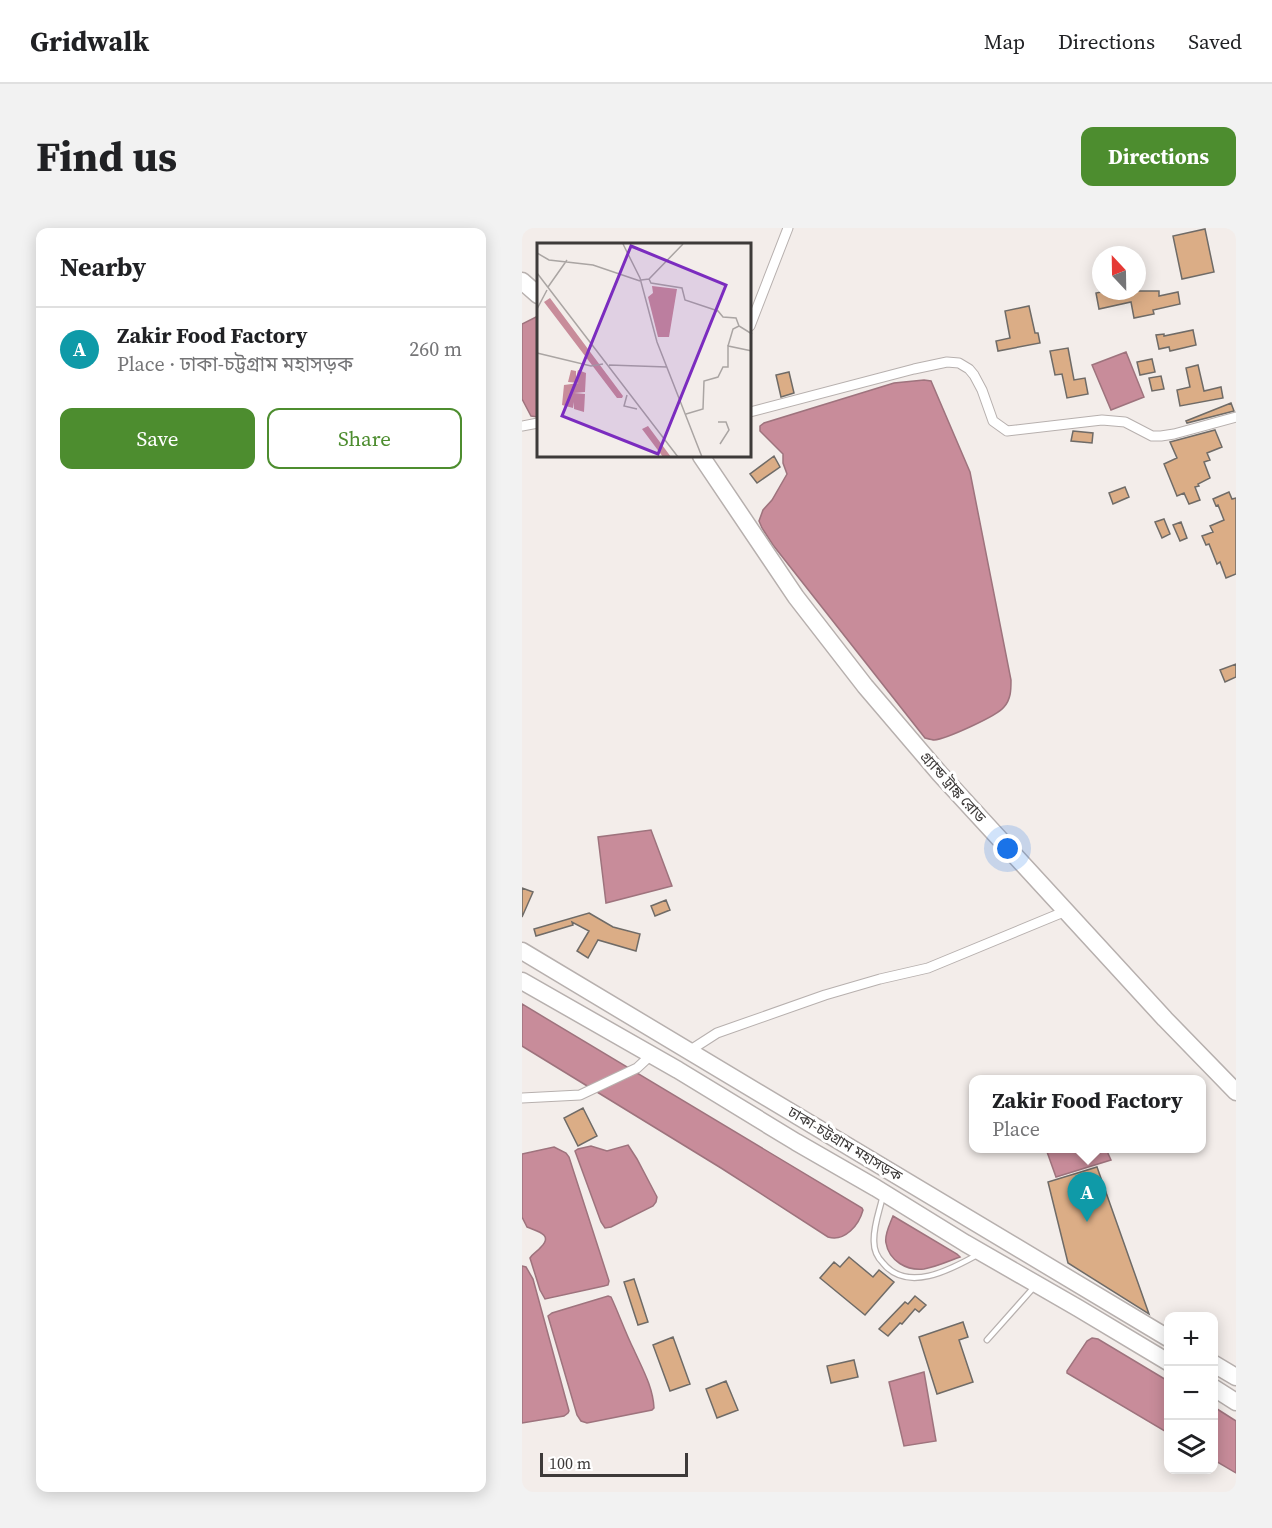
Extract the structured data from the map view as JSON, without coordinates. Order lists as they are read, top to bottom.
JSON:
{
  "streets": {
    "highway": ["গ্র্যান্ড ট্রাঙ্ক রোড", "ঢাকা-চট্টগ্রাম মহাসড়ক"]
  },
  "scale_bar": "100 m",
  "north": "top",
  "page": {
    "header": "Gridwalk",
    "nav": ["Map", "Directions", "Saved"],
    "title": "Find us",
    "buttons": [
      "Directions",
      ["Save", "Share"]
    ],
    "heading": "Nearby",
    "list": [
      {
        "mark": "A",
        "name": "Zakir Food Factory",
        "note": "Place · ঢাকা-চট্টগ্রাম মহাসড়ক",
        "value": "260 m"
      }
    ],
    "popup": ["Zakir Food Factory", "Place"],
    "pins": "A",
    "map_buttons": ["+", "−"],
    "scale": "100 m"
  }
}
